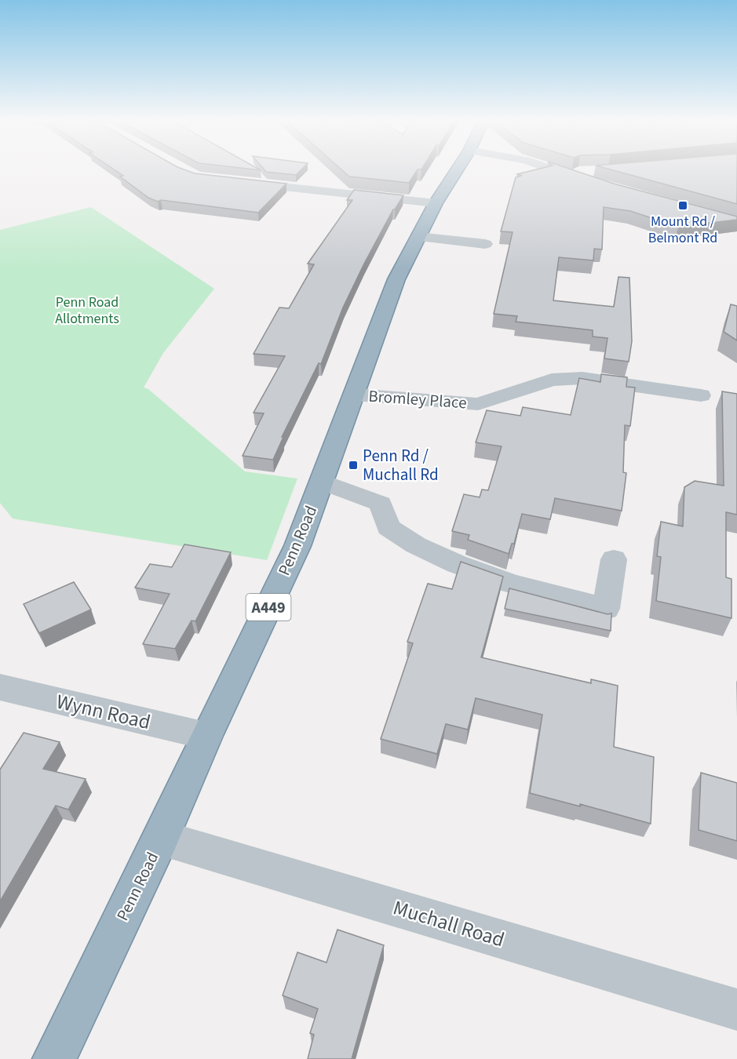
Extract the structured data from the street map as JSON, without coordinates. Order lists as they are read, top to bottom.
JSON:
{
  "streets": {
    "highway": ["Penn Road", "A449"],
    "street": ["Bromley Place", "Wynn Road", "Muchall Road"]
  },
  "crossings": [
    ["Bromley Place", "Penn Road"],
    ["Penn Road", "Wynn Road"],
    ["Penn Road", "Muchall Road"]
  ],
  "parks": ["Penn Road Allotments"],
  "places": {
    "transit": ["Mount Rd / Belmont Rd", "Penn Rd / Muchall Rd"]
  }
}
